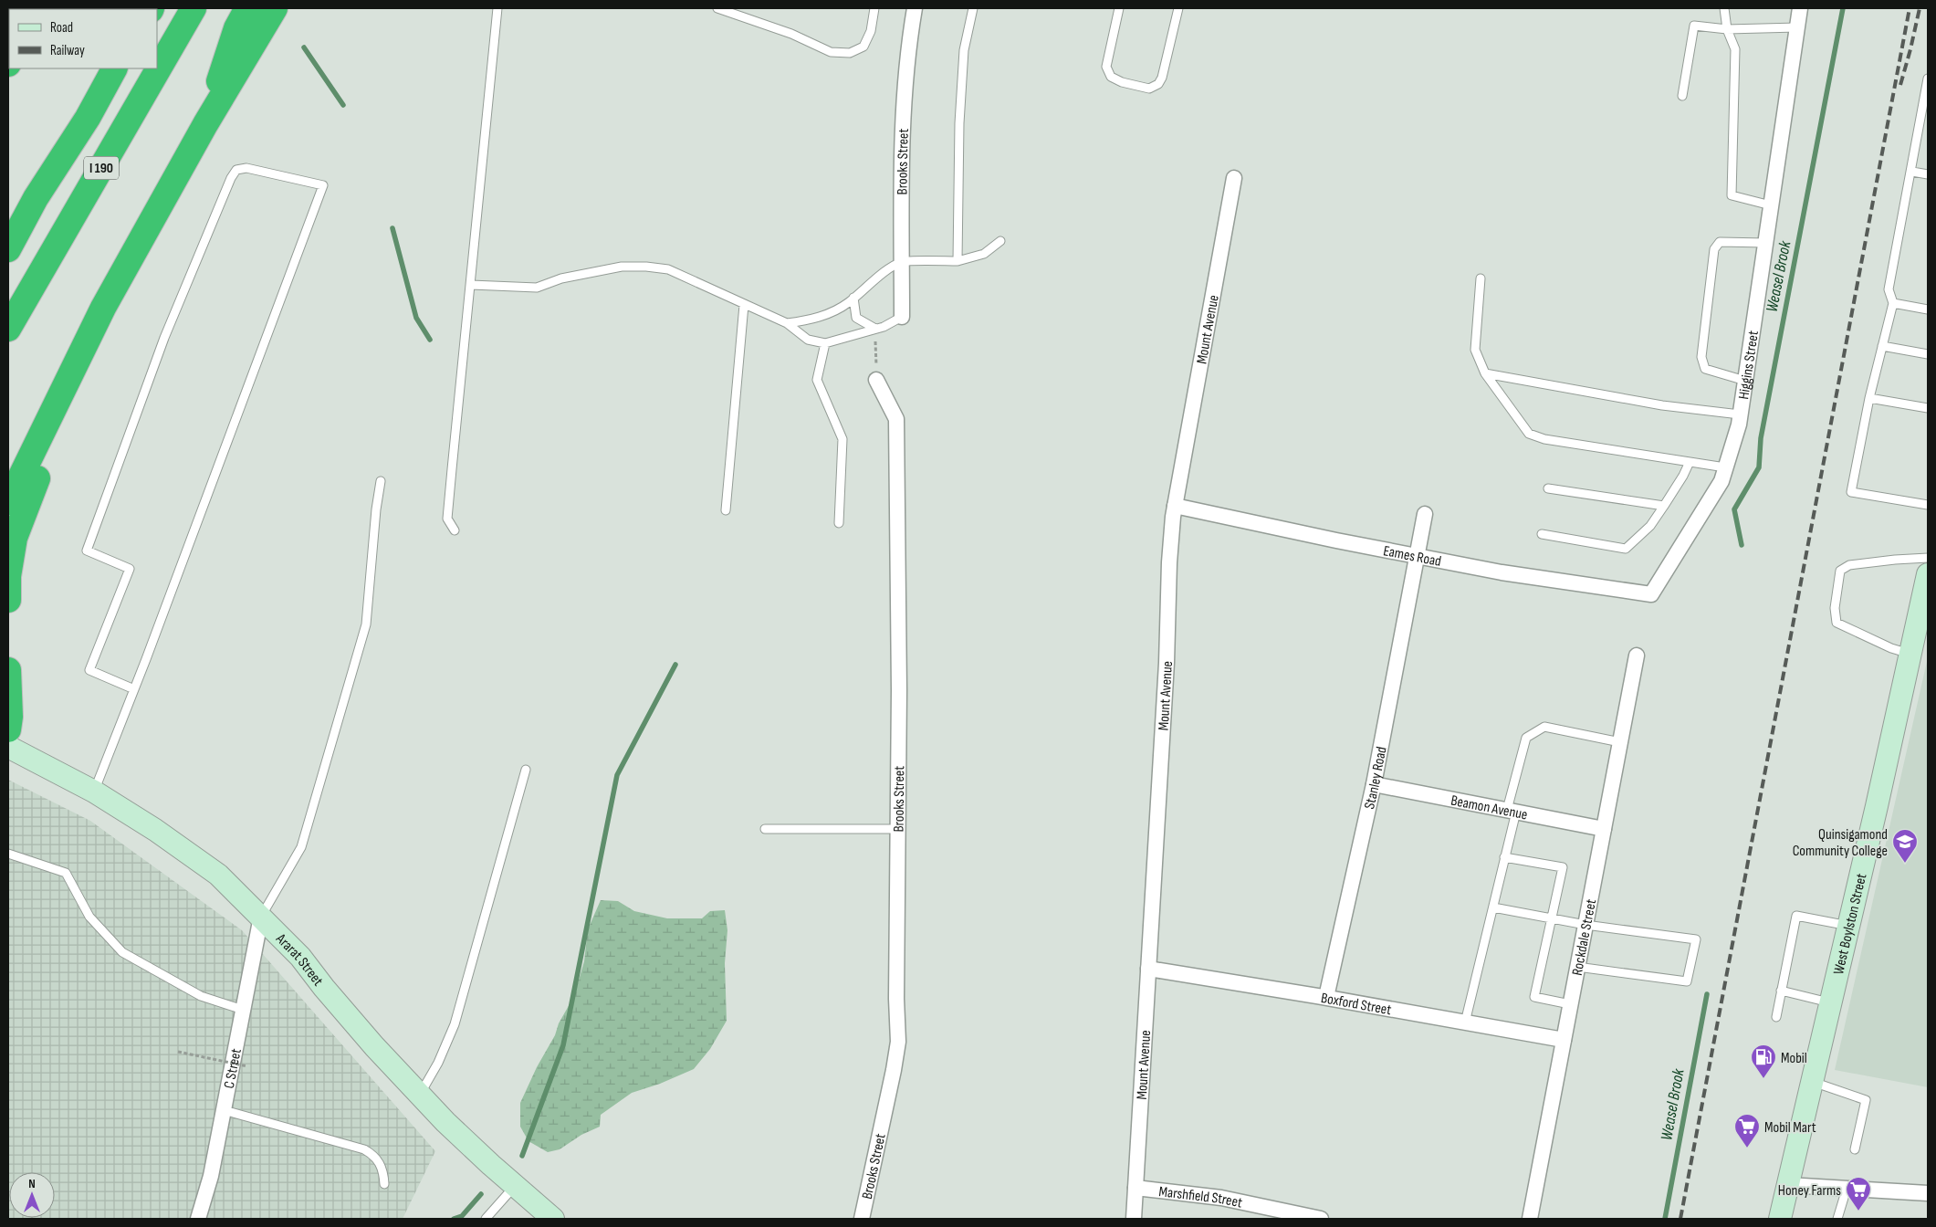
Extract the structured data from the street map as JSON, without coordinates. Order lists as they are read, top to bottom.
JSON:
{
  "streets": {
    "highway": ["I 190"],
    "main road": ["West Boylston Street", "Ararat Street"],
    "street": [
      "Brooks Street",
      "Mount Avenue",
      "Higgins Street",
      "Eames Road",
      "Stanley Road",
      "Beamon Avenue",
      "Rockdale Street",
      "Boxford Street",
      "C Street",
      "Marshfield Street"
    ]
  },
  "crossings": [
    ["Mount Avenue", "Eames Road"],
    ["Mount Avenue", "Boxford Street"],
    ["Mount Avenue", "Marshfield Street"],
    ["Higgins Street", "Eames Road"],
    ["Eames Road", "Stanley Road"],
    ["Stanley Road", "Beamon Avenue"],
    ["Stanley Road", "Boxford Street"],
    ["Beamon Avenue", "Rockdale Street"],
    ["Rockdale Street", "Boxford Street"],
    ["Ararat Street", "C Street"]
  ],
  "water": ["Weasel Brook"],
  "places": {
    "school or university": ["Quinsigamond Community College"],
    "fuel station": ["Mobil"],
    "supermarket": ["Mobil Mart", "Honey Farms"]
  },
  "legend": ["Road", "Railway"],
  "north": "top"
}
